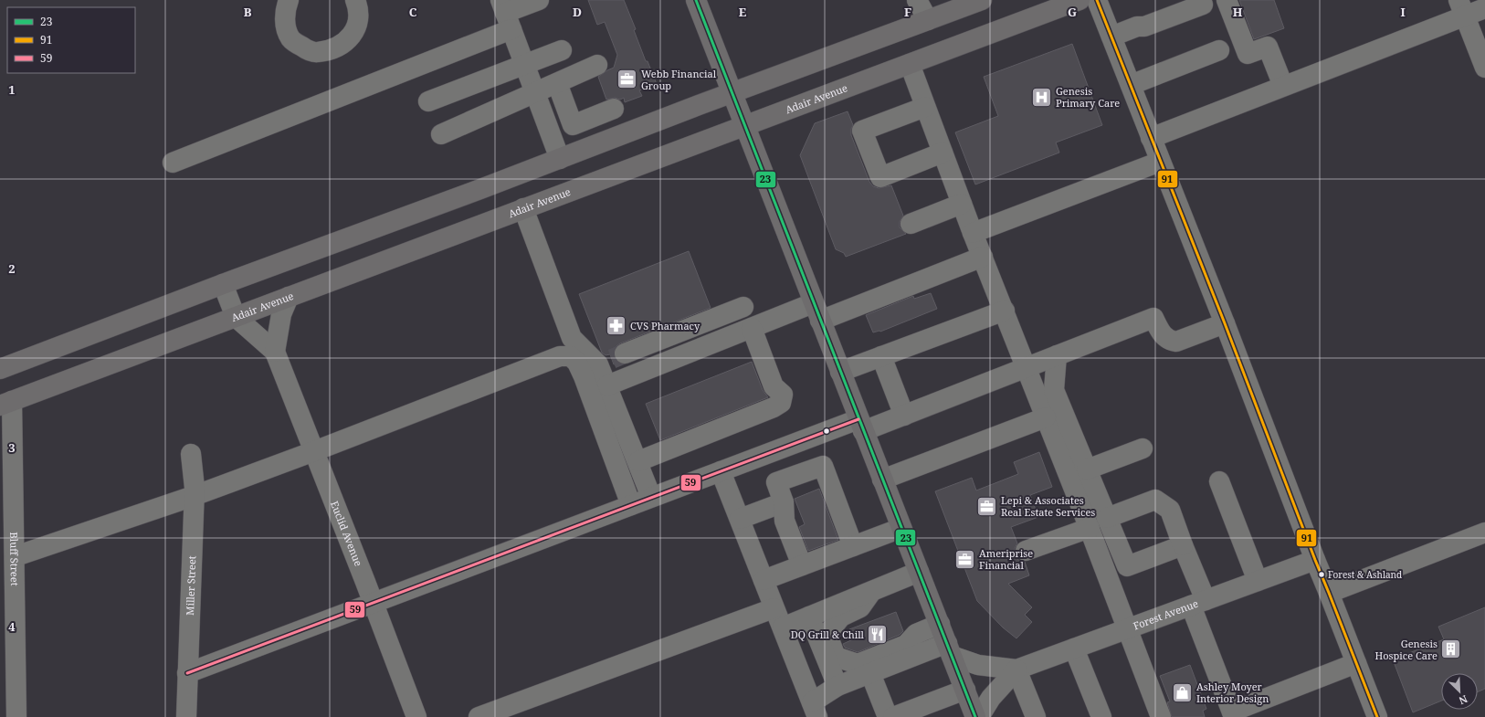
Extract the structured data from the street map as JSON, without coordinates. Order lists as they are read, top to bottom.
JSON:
{
  "streets": {
    "main road": ["Adair Avenue"],
    "street": [
      "Euclid Avenue",
      "Bluff Street",
      "Miller Street",
      "Forest Avenue"
    ]
  },
  "crossings": [
    ["Adair Avenue", "Euclid Avenue"],
    ["Adair Avenue", "Bluff Street"]
  ],
  "places": {
    "office": ["Webb Financial Group", "Lepi & Associates Real Estate Services", "Ameriprise Financial"],
    "hospital": ["Genesis Primary Care"],
    "pharmacy": ["CVS Pharmacy"],
    "other": ["Forest & Ashland"],
    "restaurant": ["DQ Grill & Chill"],
    "building": ["Genesis Hospice Care"],
    "shop": ["Ashley Moyer Interior Design"]
  },
  "lines": ["transit line 23", "transit line 91", "transit line 59"],
  "legend": ["23", "91", "59"],
  "north": "bottom right",
  "grid": {
    "columns": [
      "B",
      "C",
      "D",
      "E",
      "F",
      "G",
      "H",
      "I"
    ],
    "rows": [
      "1",
      "2",
      "3",
      "4"
    ]
  }
}
